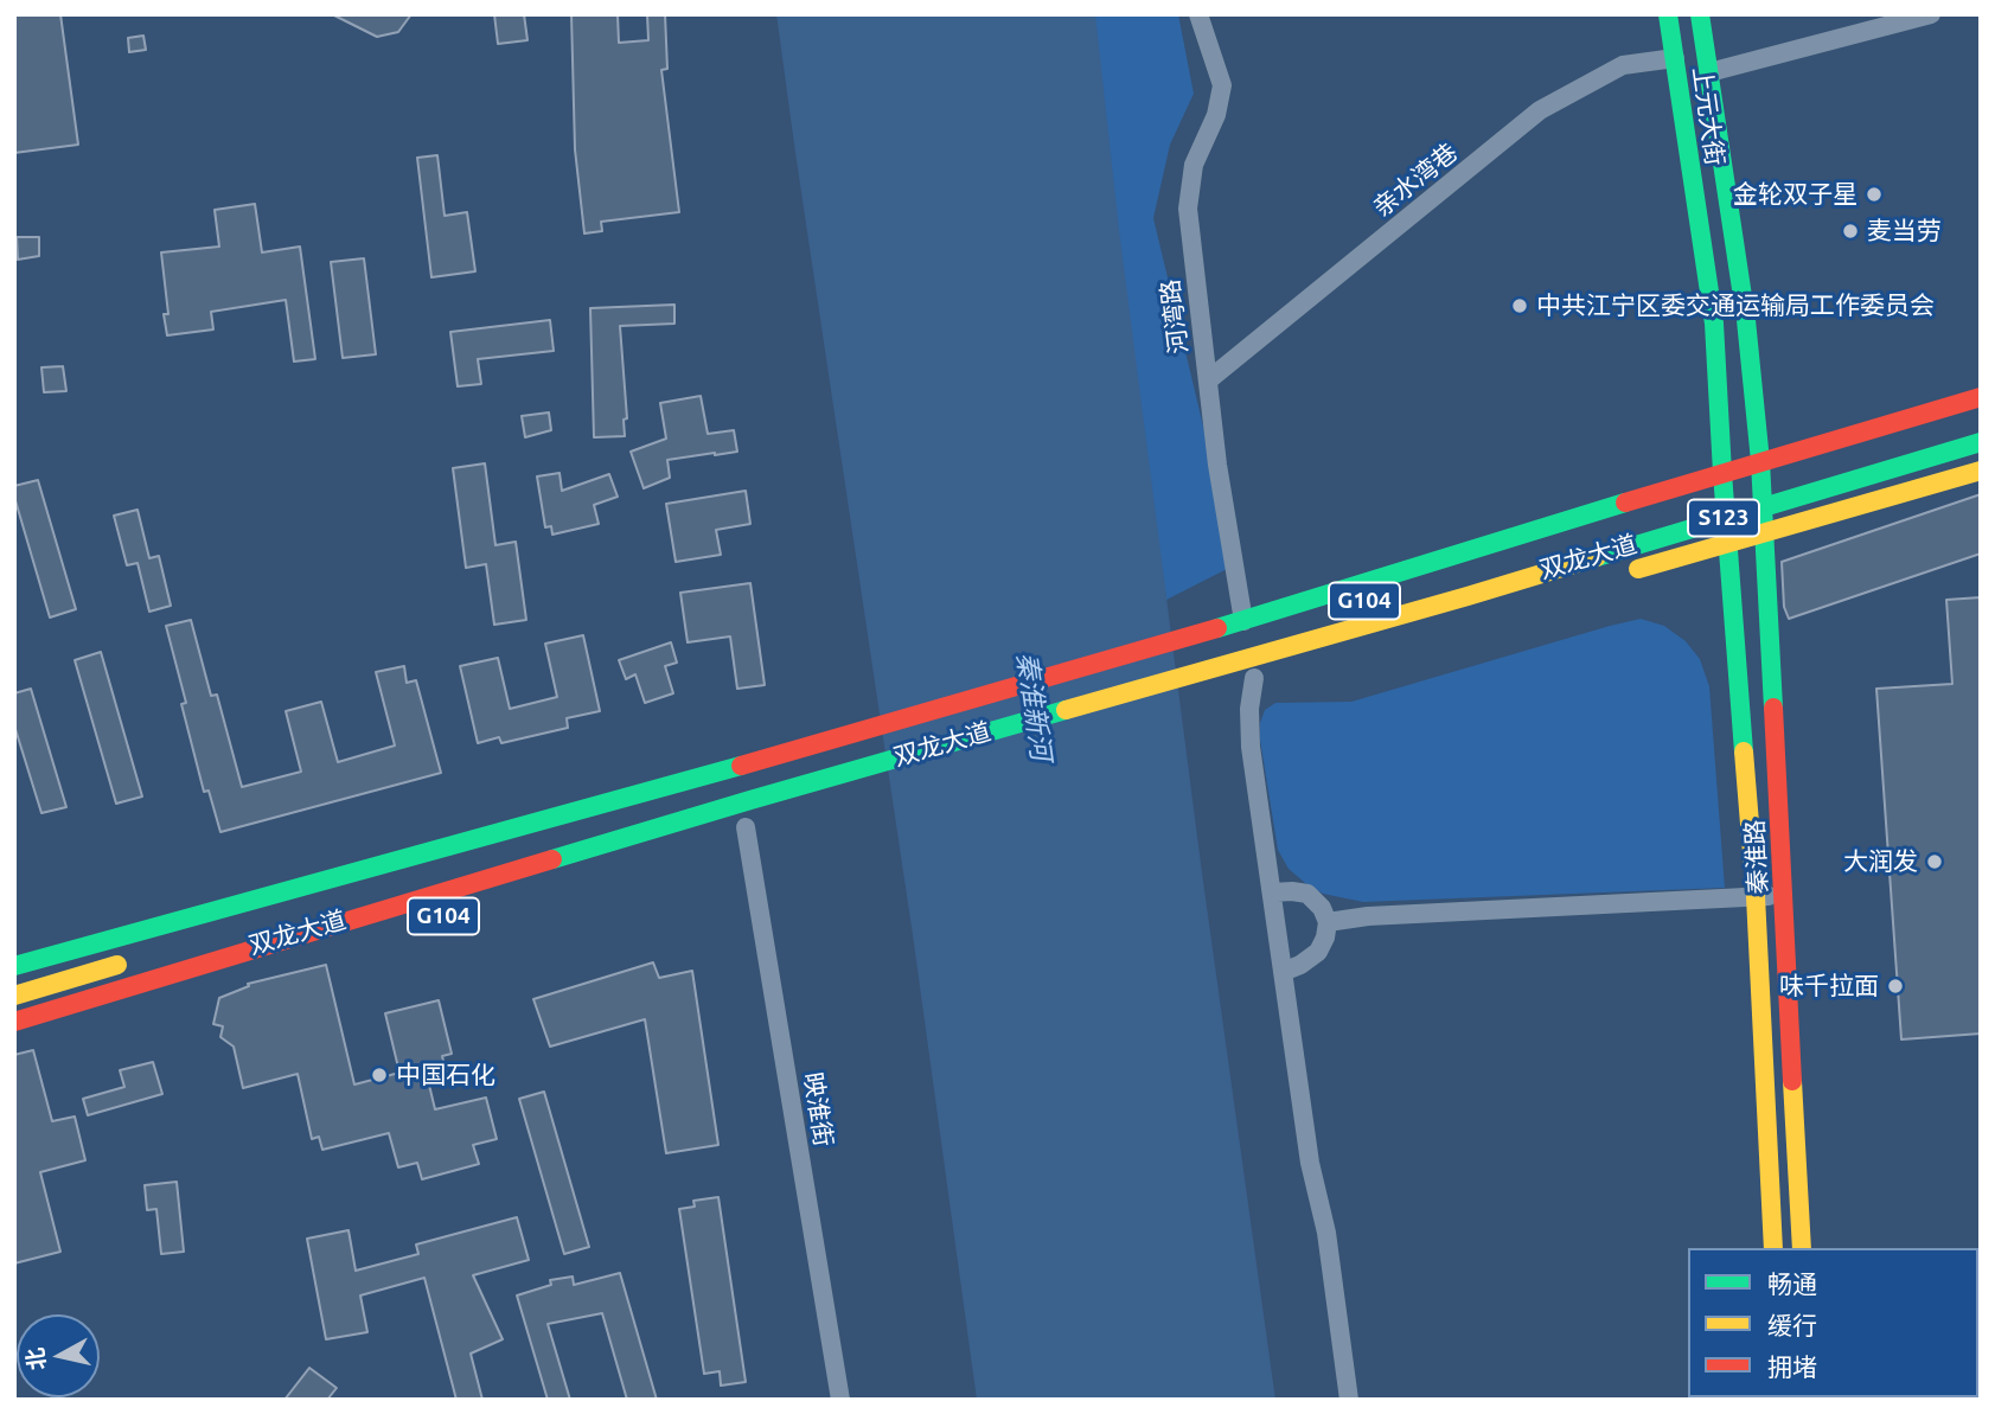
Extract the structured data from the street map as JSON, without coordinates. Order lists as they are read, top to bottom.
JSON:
{
  "streets": {
    "main road": [
      "上元大街",
      "S123",
      "双龙大道",
      "G104",
      "秦淮路"
    ],
    "street": ["亲水湾巷", "河湾路", "映淮街"]
  },
  "crossings": [
    ["上元大街", "亲水湾巷"],
    ["上元大街", "双龙大道"],
    ["上元大街", "秦淮路"],
    ["亲水湾巷", "河湾路"],
    ["河湾路", "双龙大道"],
    ["S123", "G104"],
    ["双龙大道", "秦淮路"]
  ],
  "water": ["秦淮新河"],
  "places": [
    "金轮双子星",
    "麦当劳",
    "中共江宁区委交通运输局工作委员会",
    "大润发",
    "味千拉面",
    "中国石化"
  ],
  "legend": ["畅通", "缓行", "拥堵"],
  "north": "left"
}
